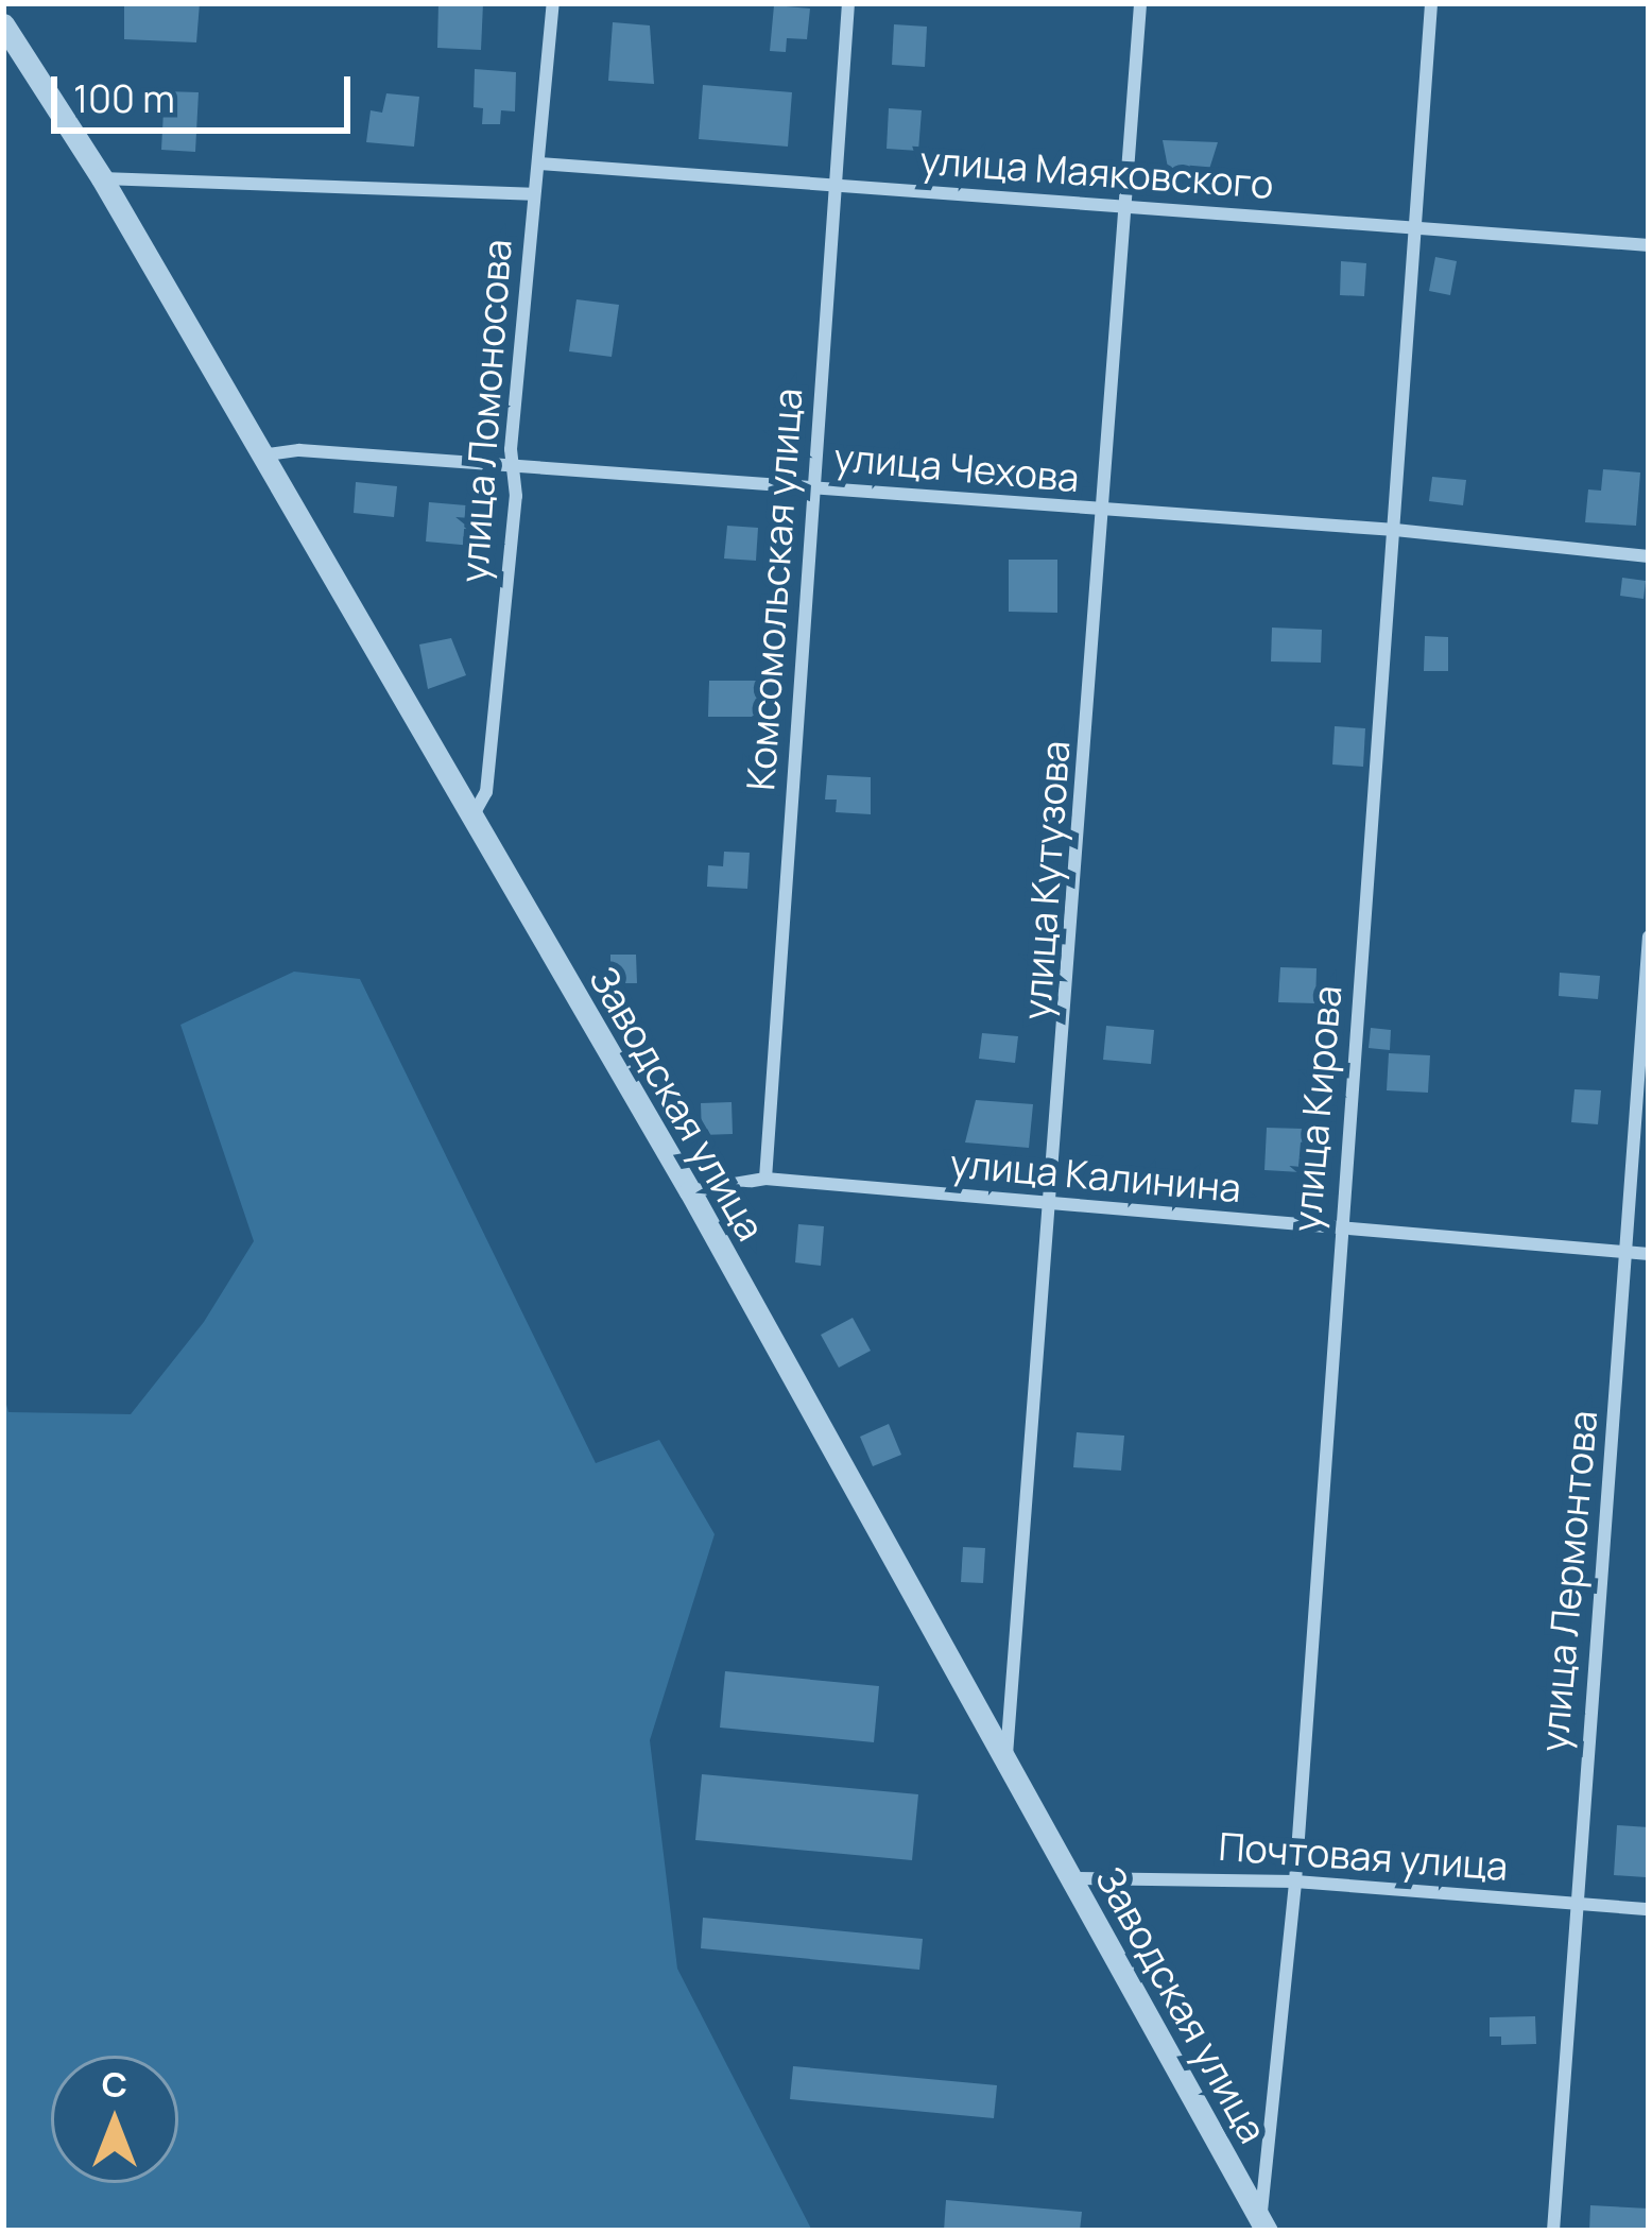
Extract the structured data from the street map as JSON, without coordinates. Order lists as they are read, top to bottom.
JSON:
{
  "streets": {
    "street": [
      "улица Маяковского",
      "улица Ломоносова",
      "улица Чехова",
      "Комсомольская улица",
      "улица Кутузова",
      "Заводская улица",
      "улица Кирова",
      "улица Калинина",
      "улица Лермонтова",
      "Почтовая улица"
    ]
  },
  "crossings": [
    ["улица Маяковского", "улица Ломоносова"],
    ["улица Маяковского", "Комсомольская улица"],
    ["улица Маяковского", "улица Кутузова"],
    ["улица Маяковского", "улица Кирова"],
    ["улица Ломоносова", "улица Чехова"],
    ["улица Ломоносова", "Заводская улица"],
    ["улица Чехова", "Комсомольская улица"],
    ["улица Чехова", "улица Кутузова"],
    ["улица Чехова", "Заводская улица"],
    ["улица Чехова", "улица Кирова"],
    ["Комсомольская улица", "улица Калинина"],
    ["улица Кутузова", "Заводская улица"],
    ["улица Кутузова", "улица Калинина"],
    ["Заводская улица", "улица Кирова"],
    ["Заводская улица", "улица Калинина"],
    ["Заводская улица", "Почтовая улица"],
    ["улица Кирова", "улица Калинина"],
    ["улица Кирова", "Почтовая улица"],
    ["улица Калинина", "улица Лермонтова"],
    ["улица Лермонтова", "Почтовая улица"]
  ],
  "scale_bar": "100 m",
  "north": "top"
}
